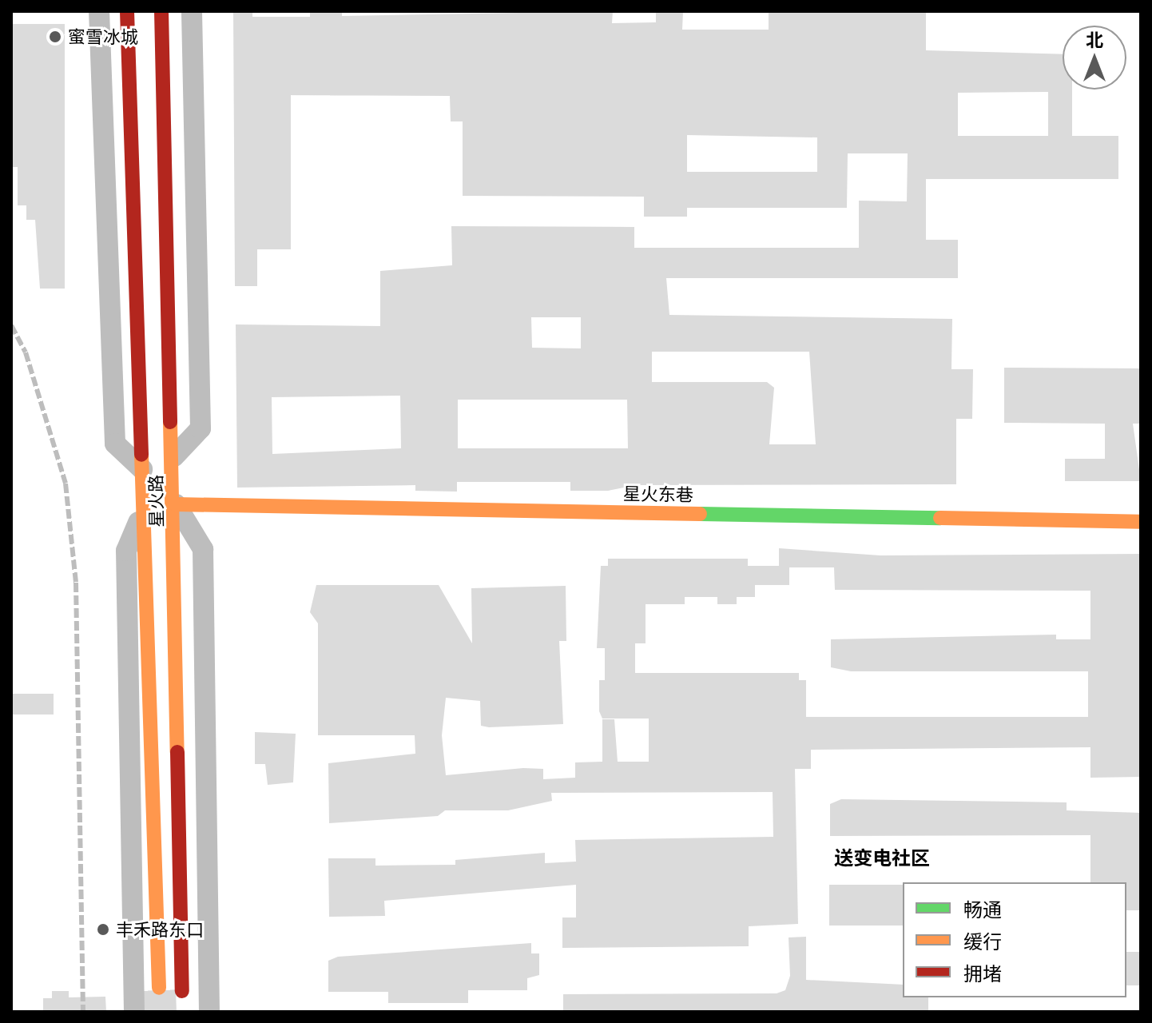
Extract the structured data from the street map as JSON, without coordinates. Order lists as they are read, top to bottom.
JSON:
{
  "streets": {
    "main road": ["星火东巷", "星火路"]
  },
  "crossings": [
    ["星火东巷", "星火路"]
  ],
  "districts": ["送变电社区"],
  "places": ["蜜雪冰城", "丰禾路东口"],
  "legend": ["畅通", "缓行", "拥堵"],
  "north": "top"
}
